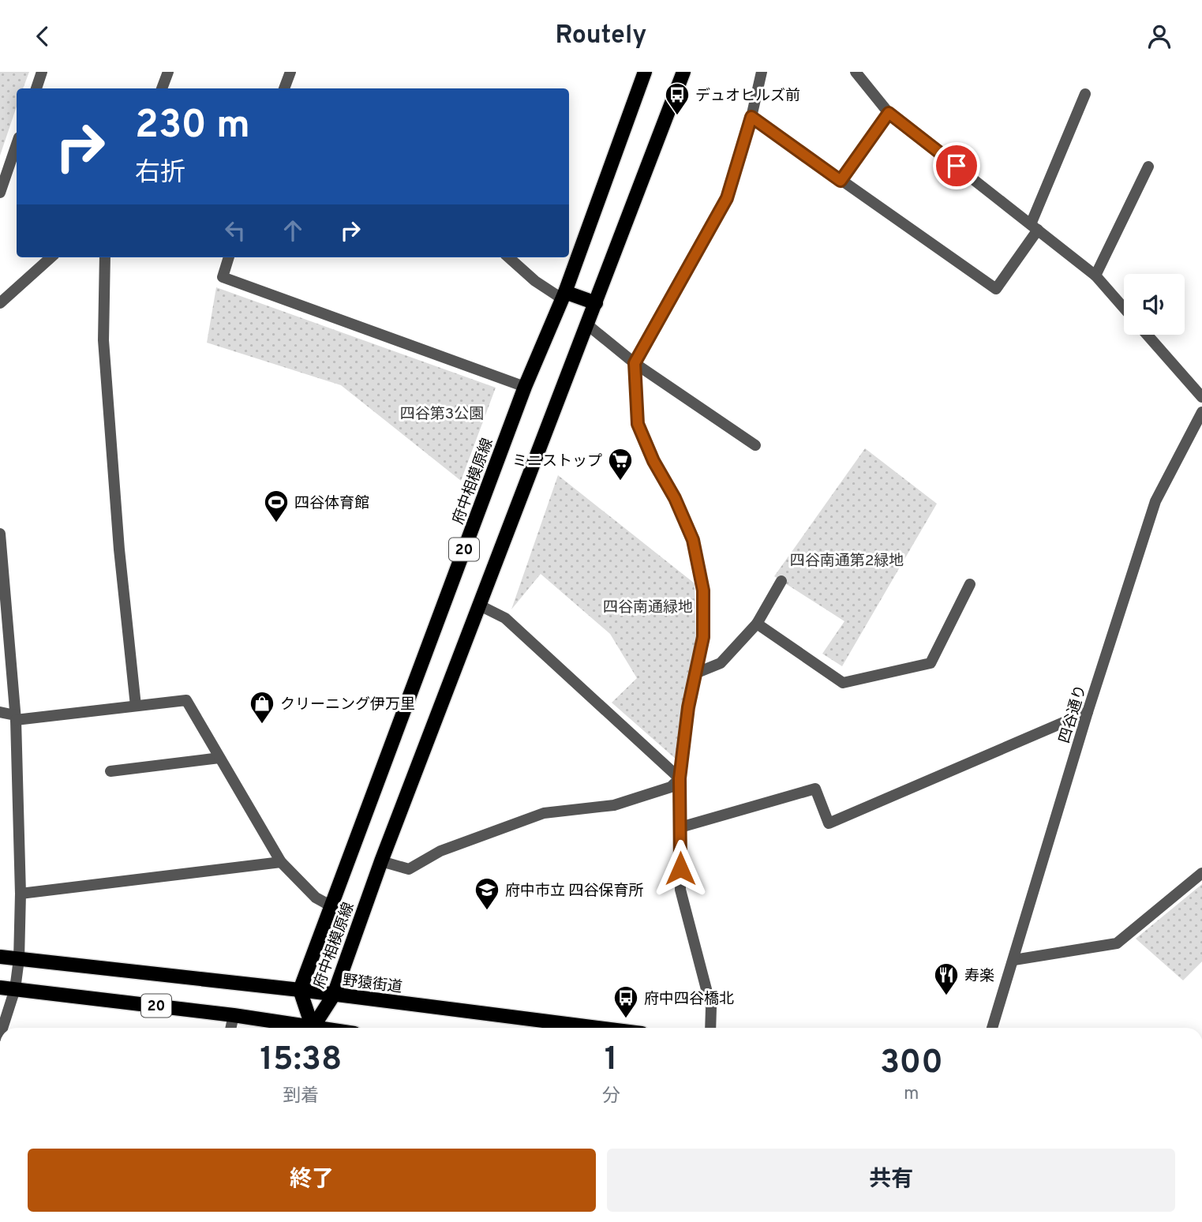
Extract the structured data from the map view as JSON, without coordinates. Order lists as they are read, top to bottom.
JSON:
{
  "streets": {
    "main road": ["府中相模原線", "20", "野猿街道"],
    "street": ["四谷通り"]
  },
  "crossings": [
    ["府中相模原線", "20"],
    ["府中相模原線", "野猿街道"]
  ],
  "parks": ["四谷第3公園", "四谷南通第2緑地", "四谷南通緑地"],
  "places": {
    "bus stop": ["デュオヒルズ前", "府中四谷橋北"],
    "supermarket": ["ミニストップ"],
    "sports": ["四谷体育館"],
    "shop": ["クリーニング伊万里"],
    "school or university": ["府中市立 四谷保育所"],
    "restaurant": ["寿楽"]
  },
  "page": {
    "header": "Routely",
    "turn": ["230 m", "右折"],
    "eta": [
      "15:38",
      "到着",
      "1",
      "分",
      "300",
      "m"
    ],
    "buttons": ["終了", "共有"]
  }
}
